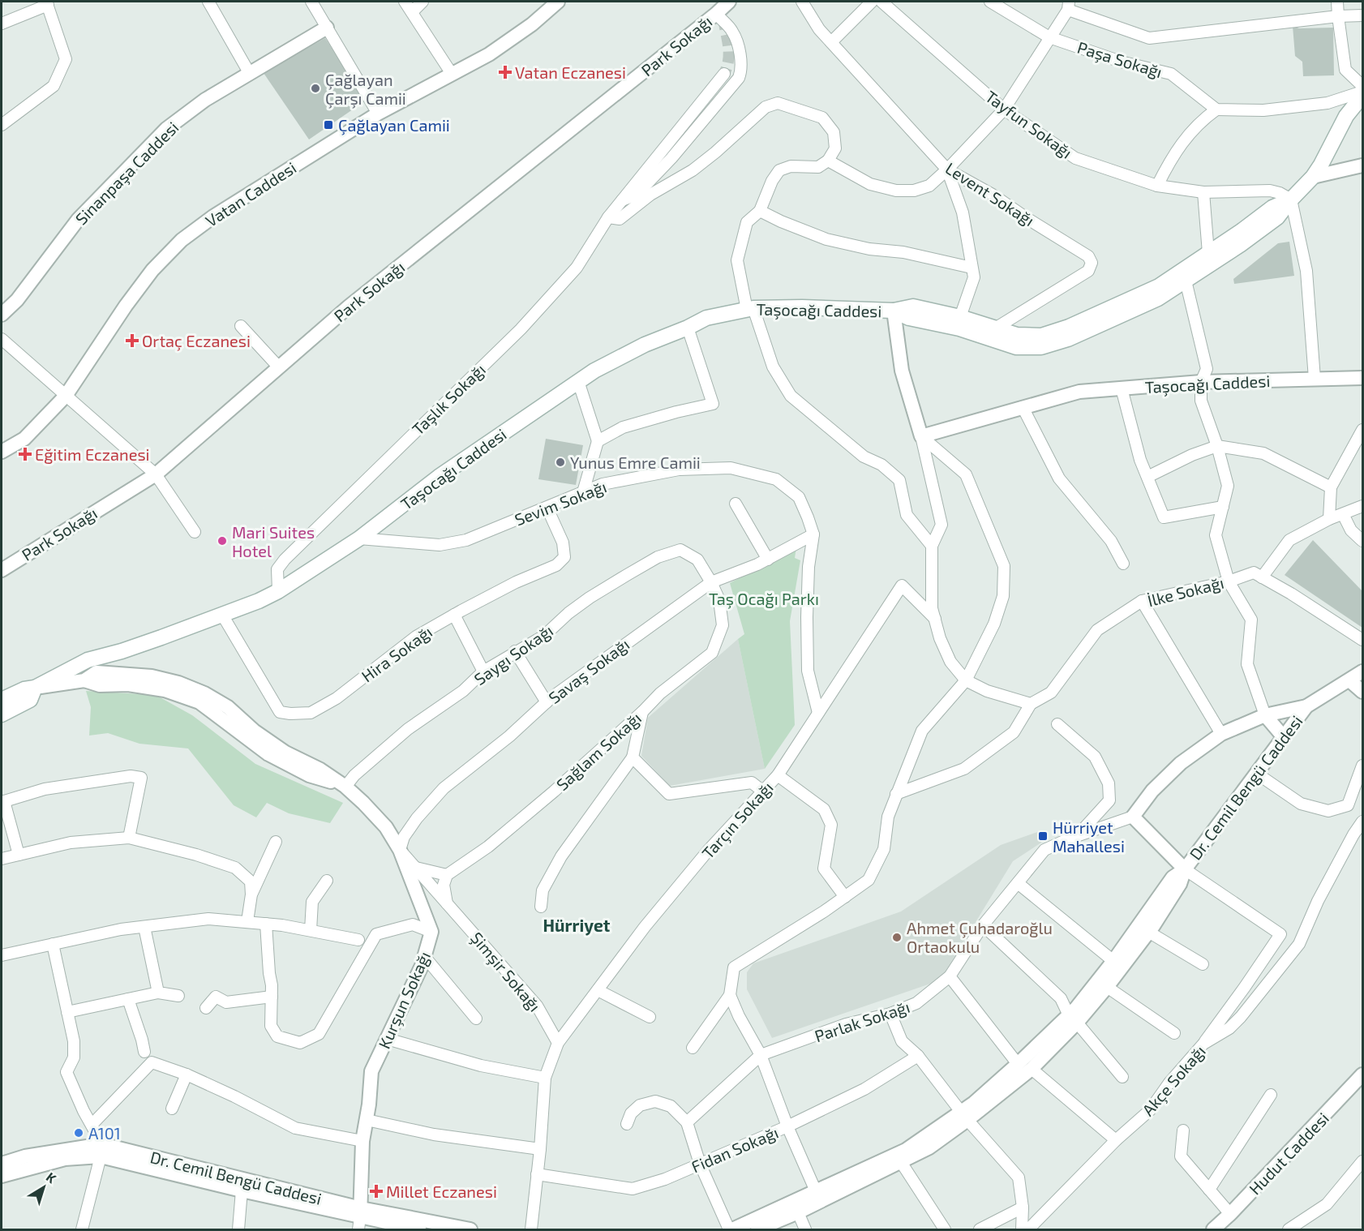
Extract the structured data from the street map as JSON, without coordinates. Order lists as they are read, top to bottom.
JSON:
{
  "streets": {
    "main road": ["Taşocağı Caddesi"],
    "street": [
      "Park Sokağı",
      "Paşa Sokağı",
      "Tayfun Sokağı",
      "Sinanpaşa Caddesi",
      "Vatan Caddesi",
      "Levent Sokağı",
      "Taşlık Sokağı",
      "Sevim Sokağı",
      "İlke Sokağı",
      "Hira Sokağı",
      "Saygı Sokağı",
      "Savaş Sokağı",
      "Sağlam Sokağı",
      "Dr. Cemil Bengü Caddesi",
      "Tarçın Sokağı",
      "Şimşir Sokağı",
      "Kurşun Sokağı",
      "Parlak Sokağı",
      "Akçe Sokağı",
      "Fidan Sokağı",
      "Hudut Caddesi"
    ]
  },
  "crossings": [
    ["Park Sokağı", "Taşlık Sokağı"],
    ["Taşocağı Caddesi", "Taşlık Sokağı"],
    ["Taşocağı Caddesi", "Sevim Sokağı"],
    ["Taşocağı Caddesi", "Hira Sokağı"],
    ["Taşocağı Caddesi", "Kurşun Sokağı"],
    ["Sevim Sokağı", "Hira Sokağı"],
    ["Sevim Sokağı", "Savaş Sokağı"],
    ["Sevim Sokağı", "Tarçın Sokağı"],
    ["Saygı Sokağı", "Savaş Sokağı"],
    ["Saygı Sokağı", "Sağlam Sokağı"],
    ["Saygı Sokağı", "Kurşun Sokağı"],
    ["Savaş Sokağı", "Sağlam Sokağı"],
    ["Savaş Sokağı", "Şimşir Sokağı"],
    ["Savaş Sokağı", "Kurşun Sokağı"],
    ["Dr. Cemil Bengü Caddesi", "Kurşun Sokağı"],
    ["Dr. Cemil Bengü Caddesi", "Parlak Sokağı"],
    ["Tarçın Sokağı", "Şimşir Sokağı"],
    ["Şimşir Sokağı", "Kurşun Sokağı"]
  ],
  "districts": ["Hürriyet"],
  "parks": ["Taş Ocağı Parkı"],
  "places": {
    "health": [
      "Vatan Eczanesi",
      "Ortaç Eczanesi",
      "Eğitim Eczanesi",
      "Millet Eczanesi"
    ],
    "other": [
      "Çağlayan Çarşı Camii",
      "Yunus Emre Camii",
      "Mari Suites Hotel",
      "Ahmet Çuhadaroğlu Ortaokulu",
      "A101"
    ],
    "transit": ["Çağlayan Camii", "Hürriyet Mahallesi"]
  },
  "north": "top right"
}
